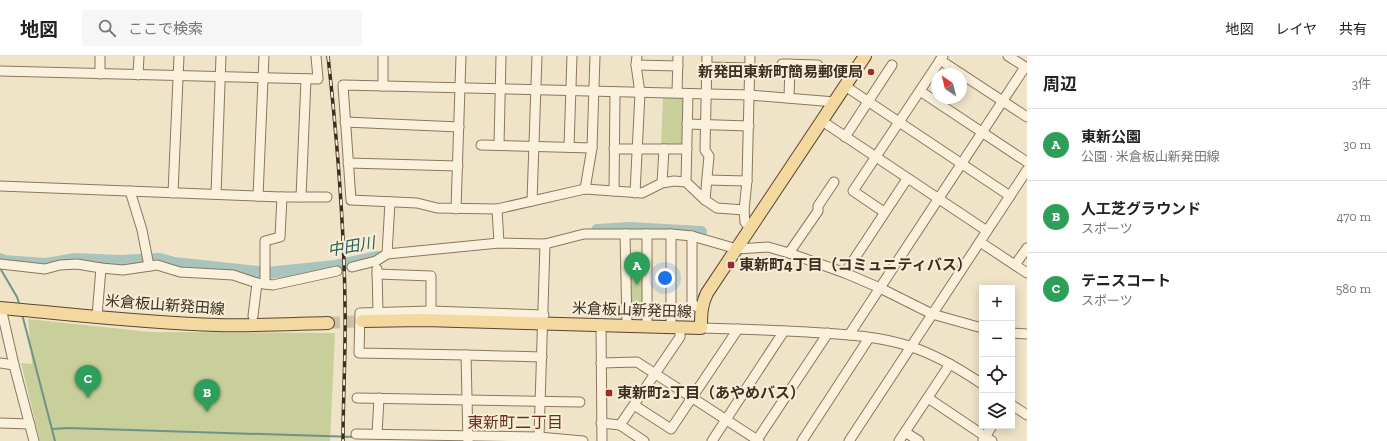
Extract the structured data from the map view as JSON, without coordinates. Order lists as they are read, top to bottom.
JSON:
{
  "streets": {
    "main road": ["米倉板山新発田線"]
  },
  "districts": ["東新町二丁目"],
  "water": ["中田川"],
  "places": {
    "other": ["新発田東新町簡易郵便局"],
    "transit": ["東新町4丁目（コミュニティバス）", "東新町2丁目（あやめバス）"]
  },
  "north": "top left",
  "page": {
    "header": "地図",
    "search": "ここで検索",
    "nav": ["地図", "レイヤ", "共有"],
    "heading": ["周辺", "3件"],
    "list": [
      {
        "mark": "A",
        "name": "東新公園",
        "note": "公園 · 米倉板山新発田線",
        "value": "30 m"
      },
      {
        "mark": "B",
        "name": "人工芝グラウンド",
        "note": "スポーツ",
        "value": "470 m"
      },
      {
        "mark": "C",
        "name": "テニスコート",
        "note": "スポーツ",
        "value": "580 m"
      }
    ],
    "pins": ["A", "C", "B"],
    "map_buttons": ["+", "−"]
  }
}
